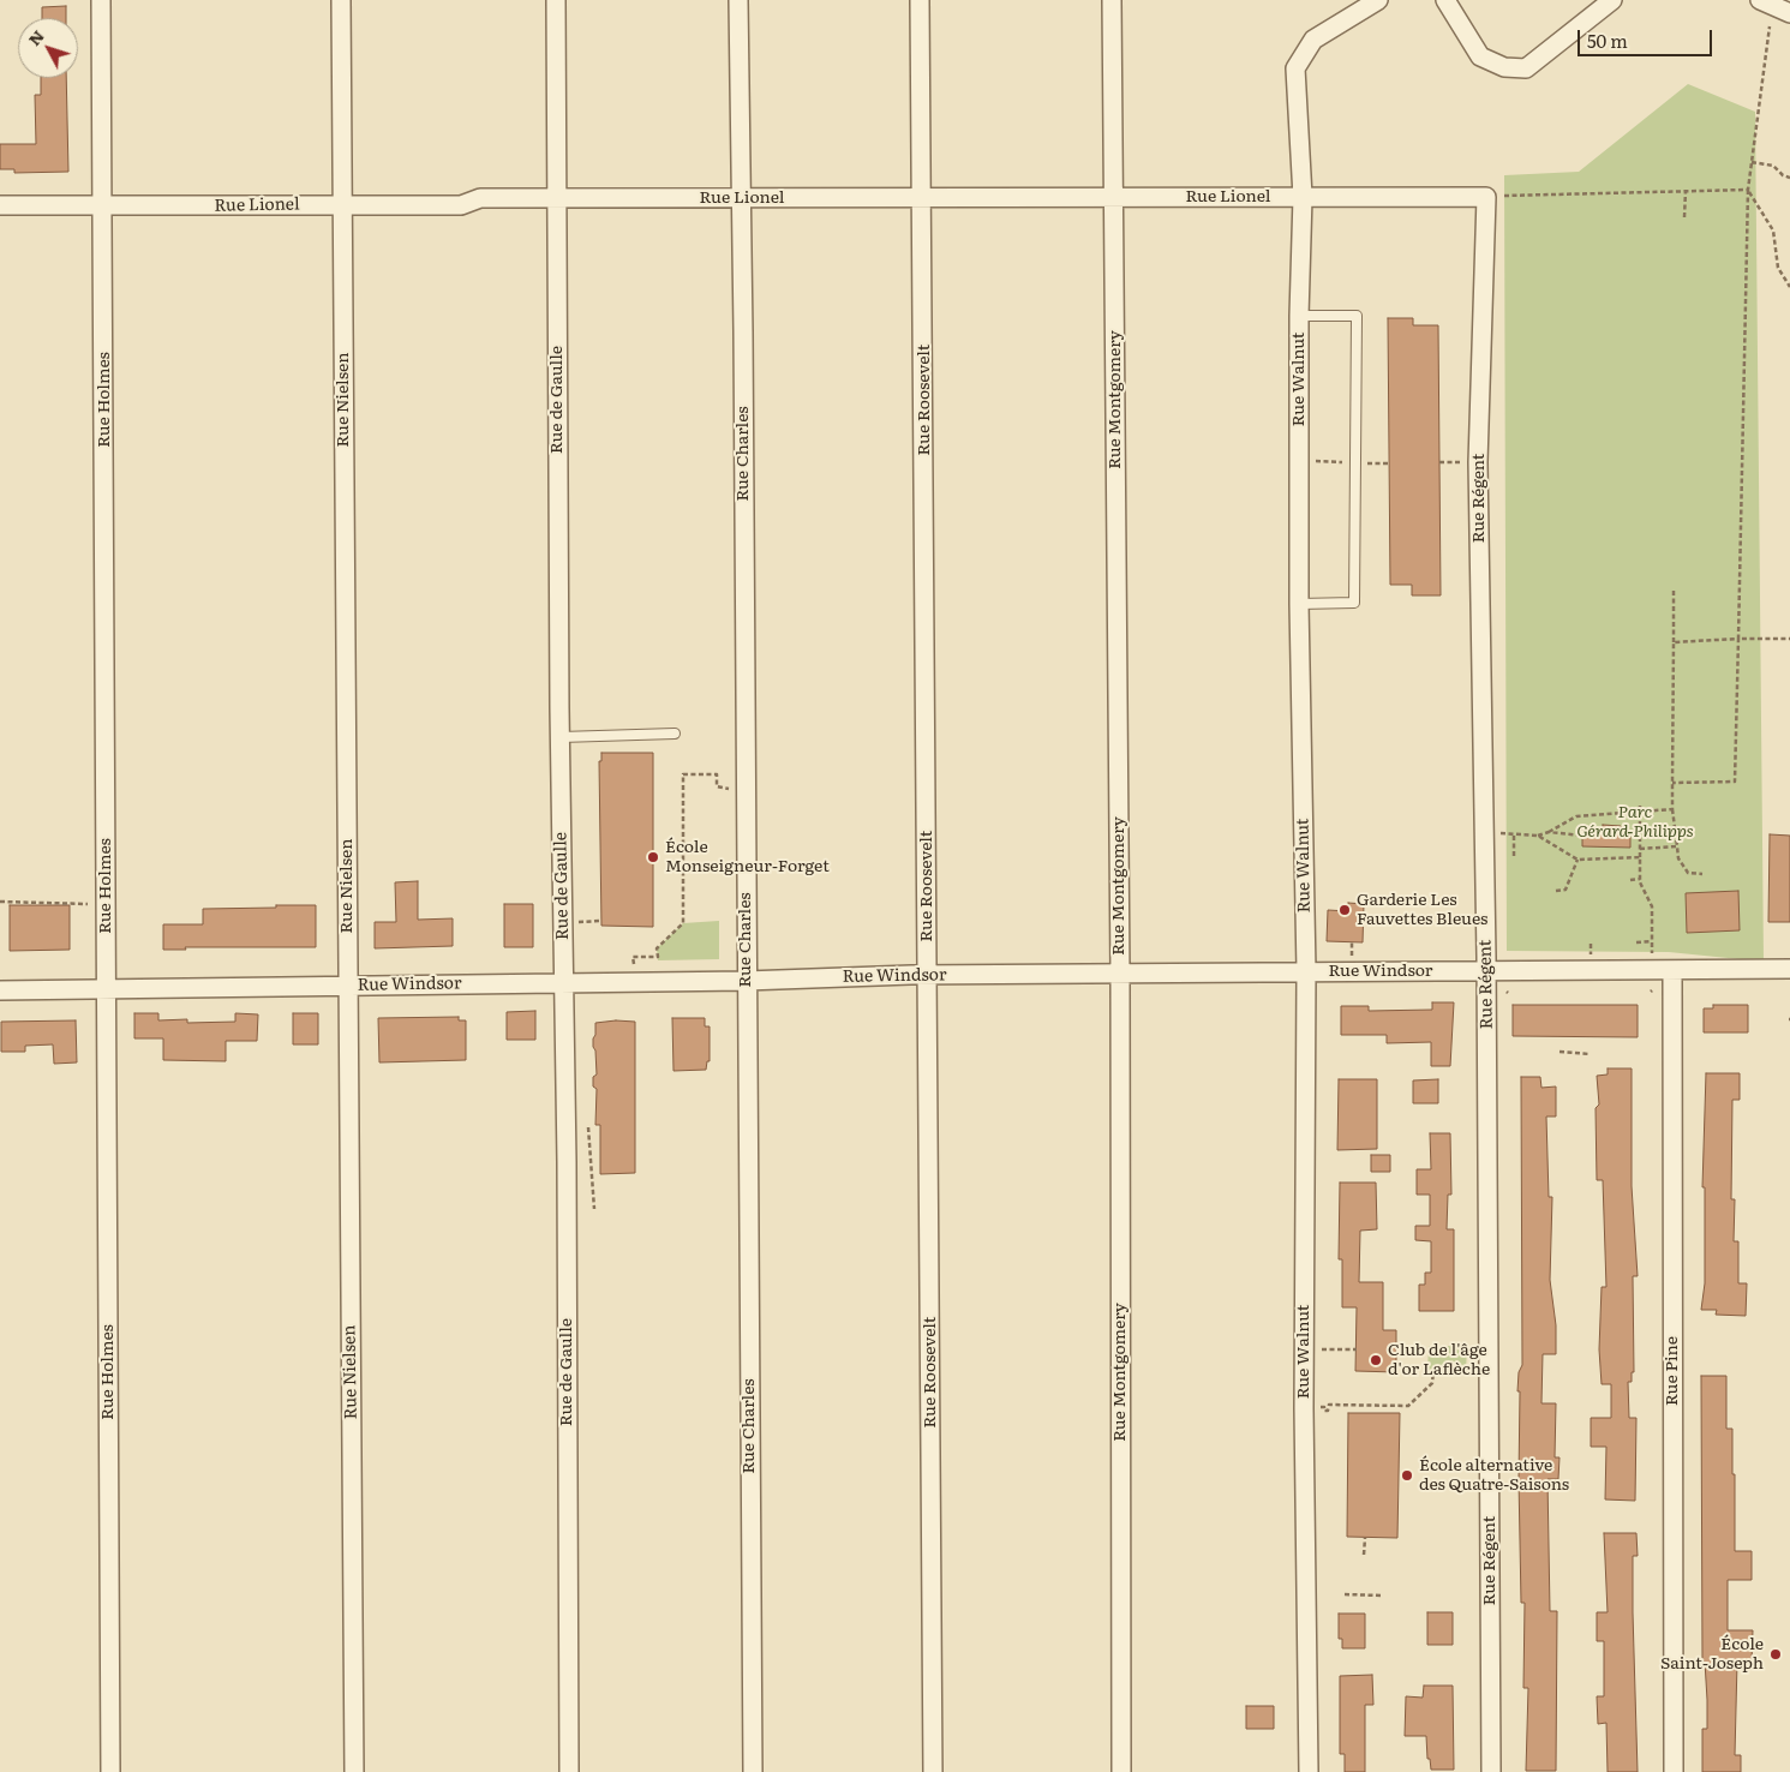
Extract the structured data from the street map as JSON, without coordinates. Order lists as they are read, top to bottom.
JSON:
{
  "streets": {
    "street": [
      "Rue Lionel",
      "Rue Walnut",
      "Rue Holmes",
      "Rue Nielsen",
      "Rue de Gaulle",
      "Rue Roosevelt",
      "Rue Montgomery",
      "Rue Charles",
      "Rue Régent",
      "Rue Windsor",
      "Rue Pine"
    ]
  },
  "crossings": [
    ["Rue Lionel", "Rue Walnut"],
    ["Rue Lionel", "Rue Holmes"],
    ["Rue Lionel", "Rue Nielsen"],
    ["Rue Lionel", "Rue de Gaulle"],
    ["Rue Lionel", "Rue Roosevelt"],
    ["Rue Lionel", "Rue Montgomery"],
    ["Rue Lionel", "Rue Charles"],
    ["Rue Lionel", "Rue Régent"],
    ["Rue Walnut", "Rue Windsor"],
    ["Rue Holmes", "Rue Windsor"],
    ["Rue Nielsen", "Rue Windsor"],
    ["Rue de Gaulle", "Rue Windsor"],
    ["Rue Roosevelt", "Rue Windsor"],
    ["Rue Montgomery", "Rue Windsor"],
    ["Rue Charles", "Rue Windsor"],
    ["Rue Régent", "Rue Windsor"],
    ["Rue Windsor", "Rue Pine"]
  ],
  "parks": ["Parc Gérard-Philipps"],
  "places": [
    "École Monseigneur-Forget",
    "Garderie Les Fauvettes Bleues",
    "Club de l'âge d'or Laflèche",
    "École alternative des Quatre-Saisons",
    "École Saint-Joseph"
  ],
  "scale_bar": "50 m",
  "north": "top left"
}
